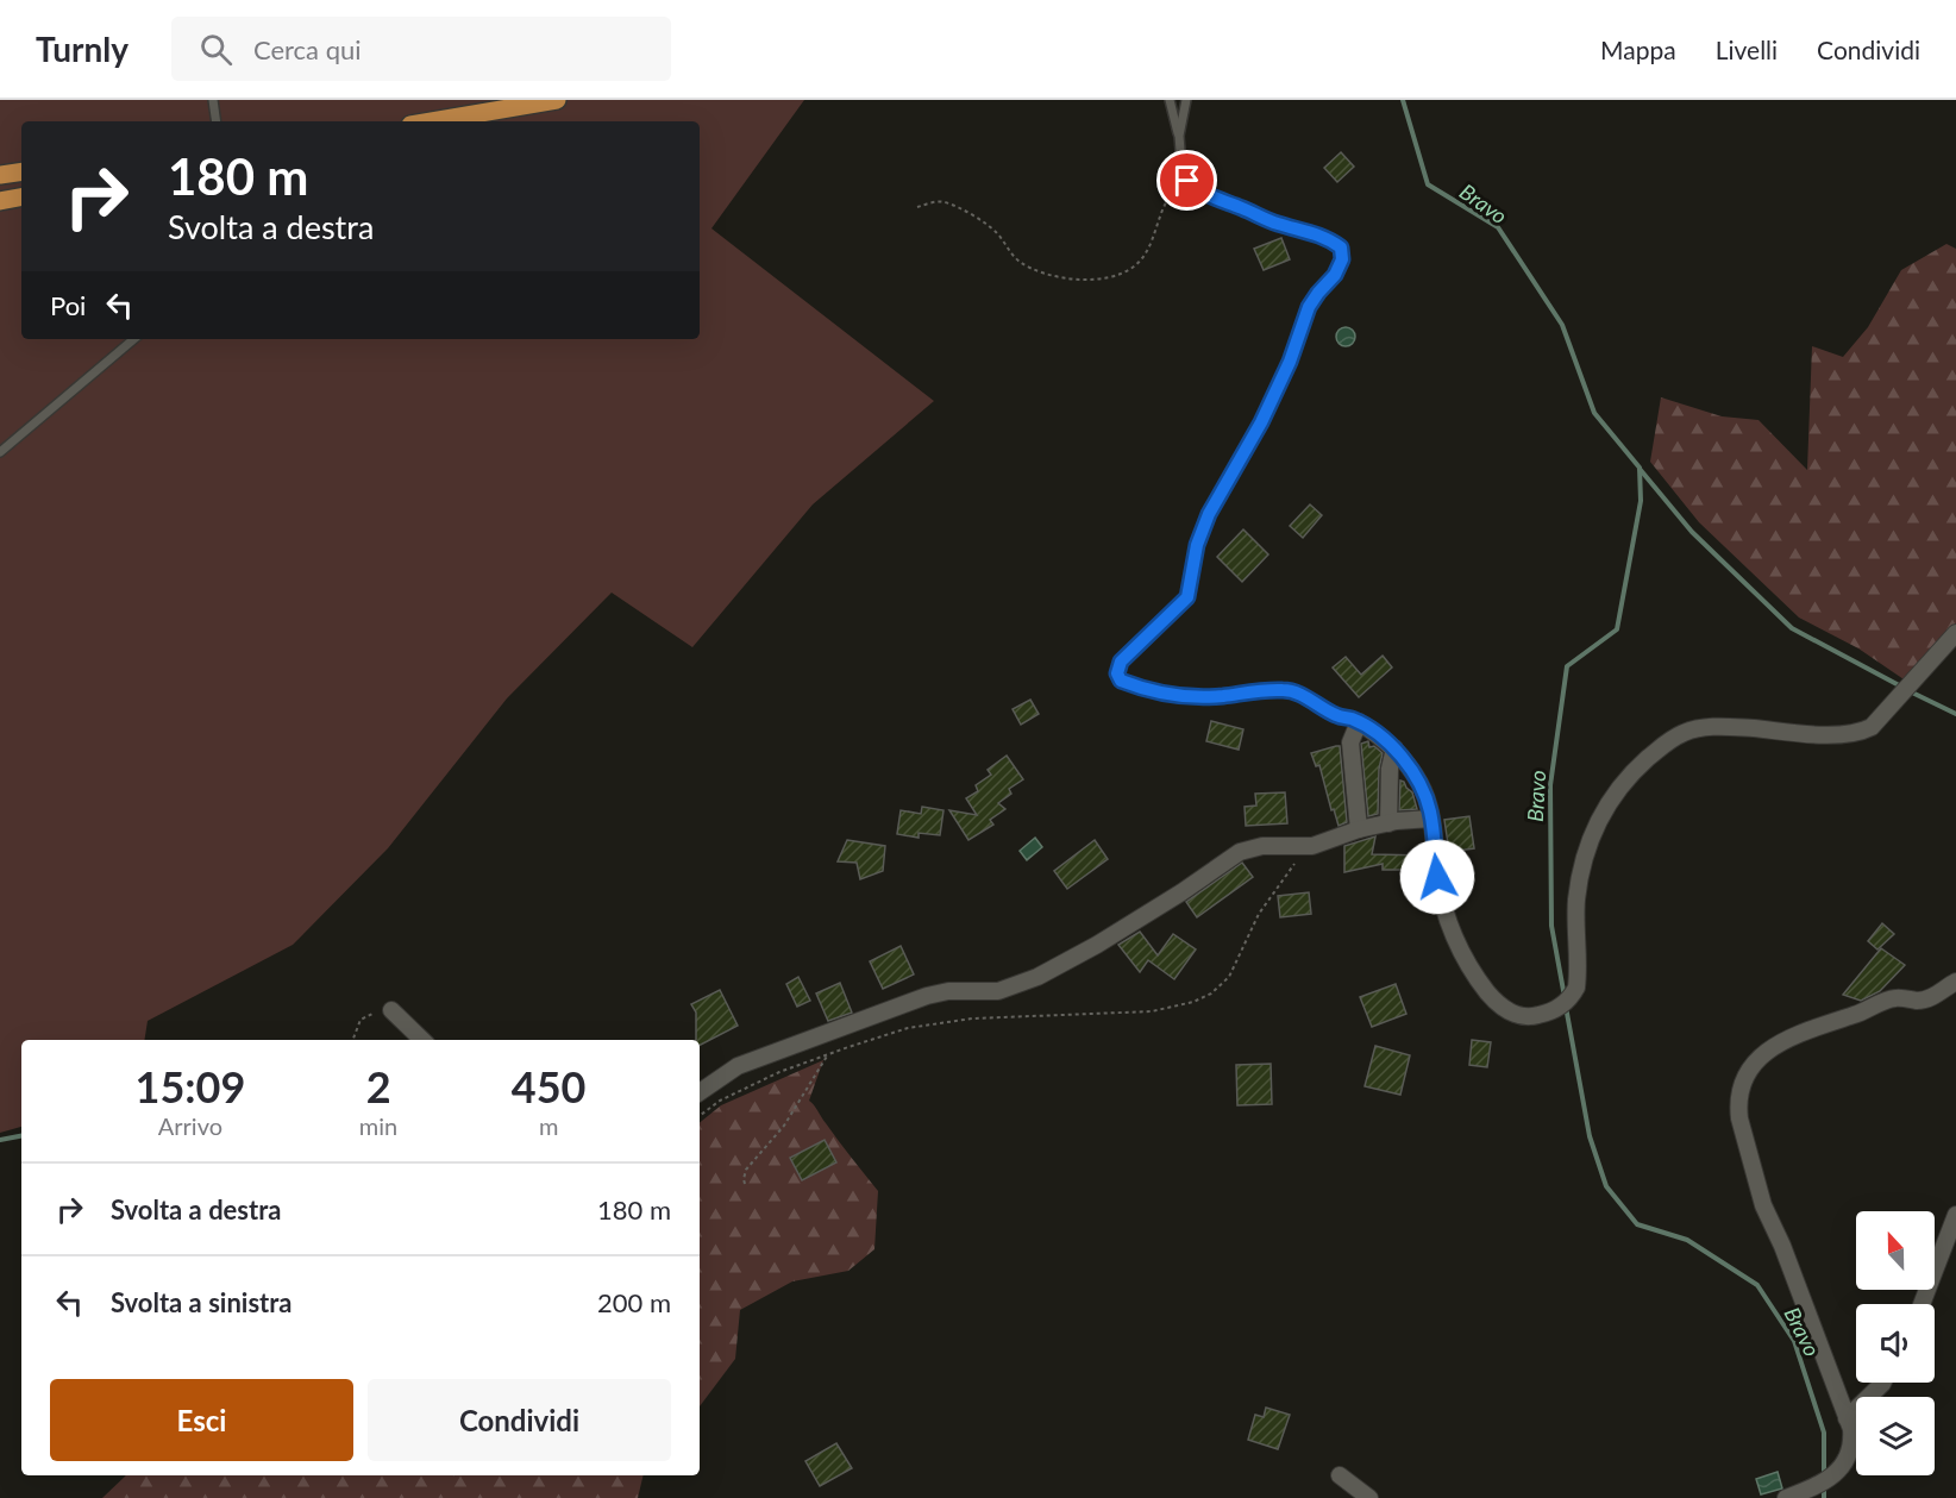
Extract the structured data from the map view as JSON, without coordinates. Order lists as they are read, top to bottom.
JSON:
{
  "water": ["Bravo"],
  "north": "top",
  "page": {
    "header": "Turnly",
    "search": "Cerca qui",
    "nav": ["Mappa", "Livelli", "Condividi"],
    "turn": ["180 m", "Svolta a destra"],
    "then": "Poi",
    "eta": [
      "15:09",
      "Arrivo",
      "2",
      "min",
      "450",
      "m"
    ],
    "list": [
      {
        "name": "Svolta a destra",
        "value": "180 m"
      },
      {
        "name": "Svolta a sinistra",
        "value": "200 m"
      }
    ],
    "buttons": ["Esci", "Condividi"]
  }
}
